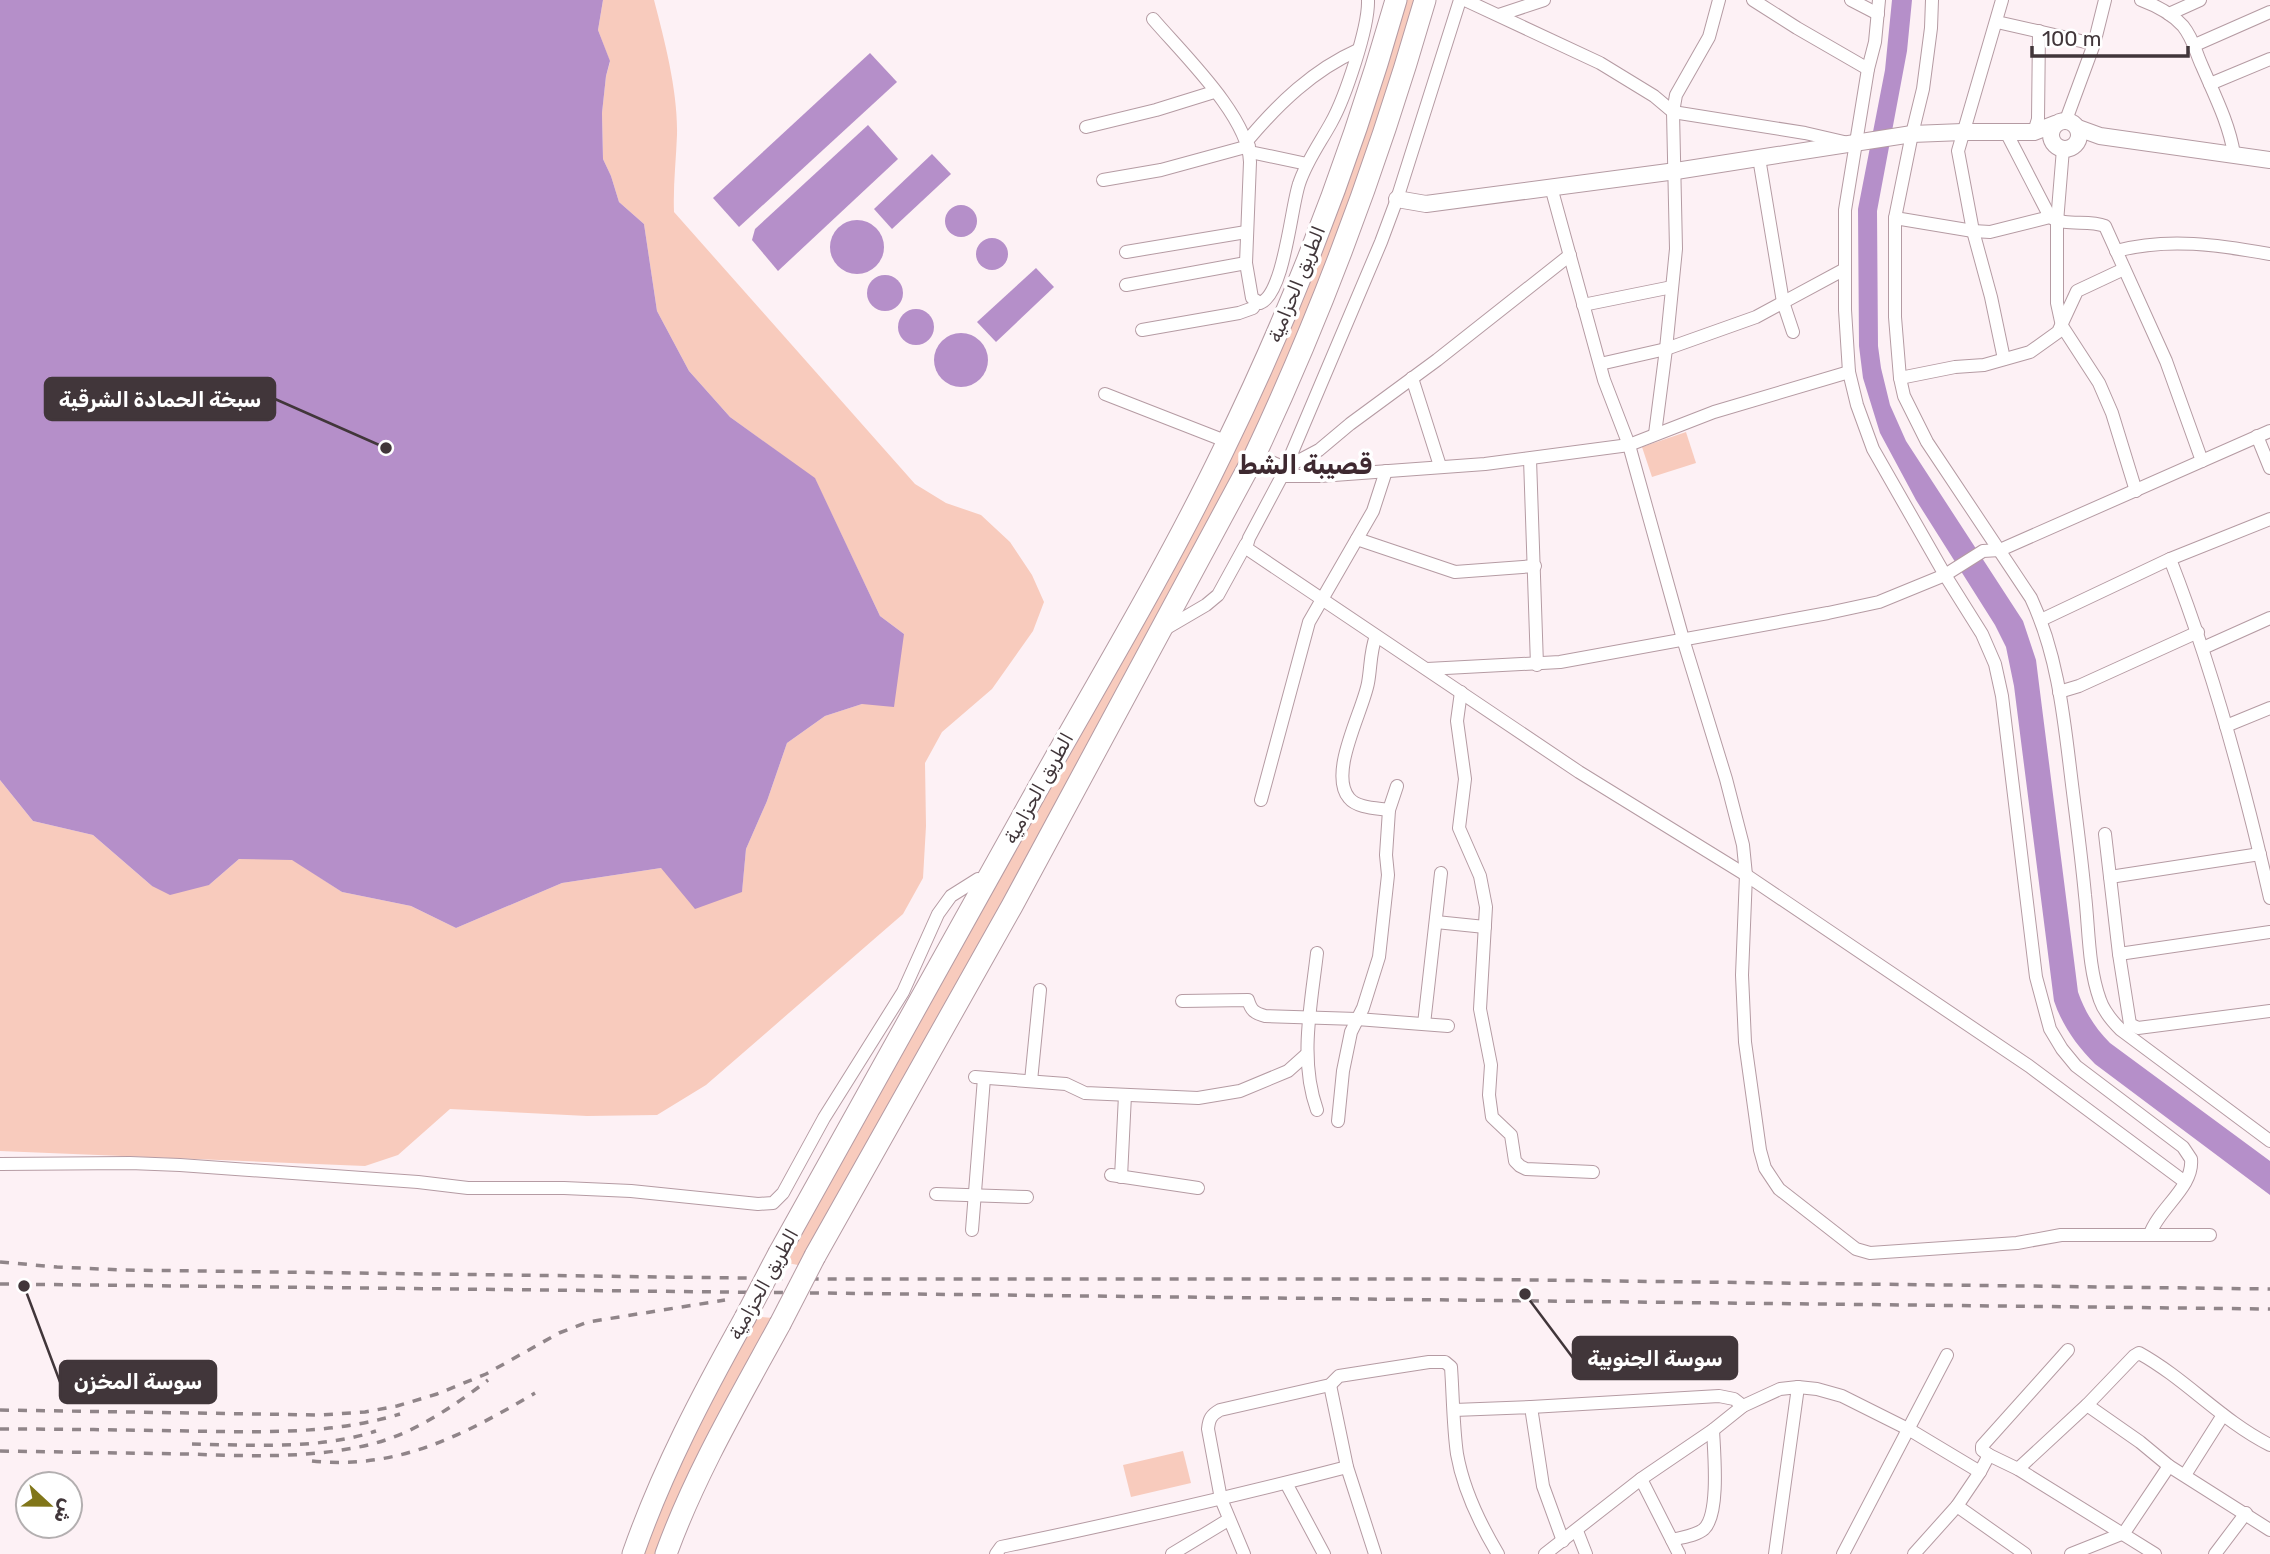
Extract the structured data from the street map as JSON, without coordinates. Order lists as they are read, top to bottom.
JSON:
{
  "streets": {
    "highway": ["الطريق الحزامية"]
  },
  "districts": ["قصيبة الشط"],
  "places": ["سبخة الحمادة الشرقية", "سوسة المخزن", "سوسة الجنوبية"],
  "scale_bar": "100 m",
  "north": "right"
}
